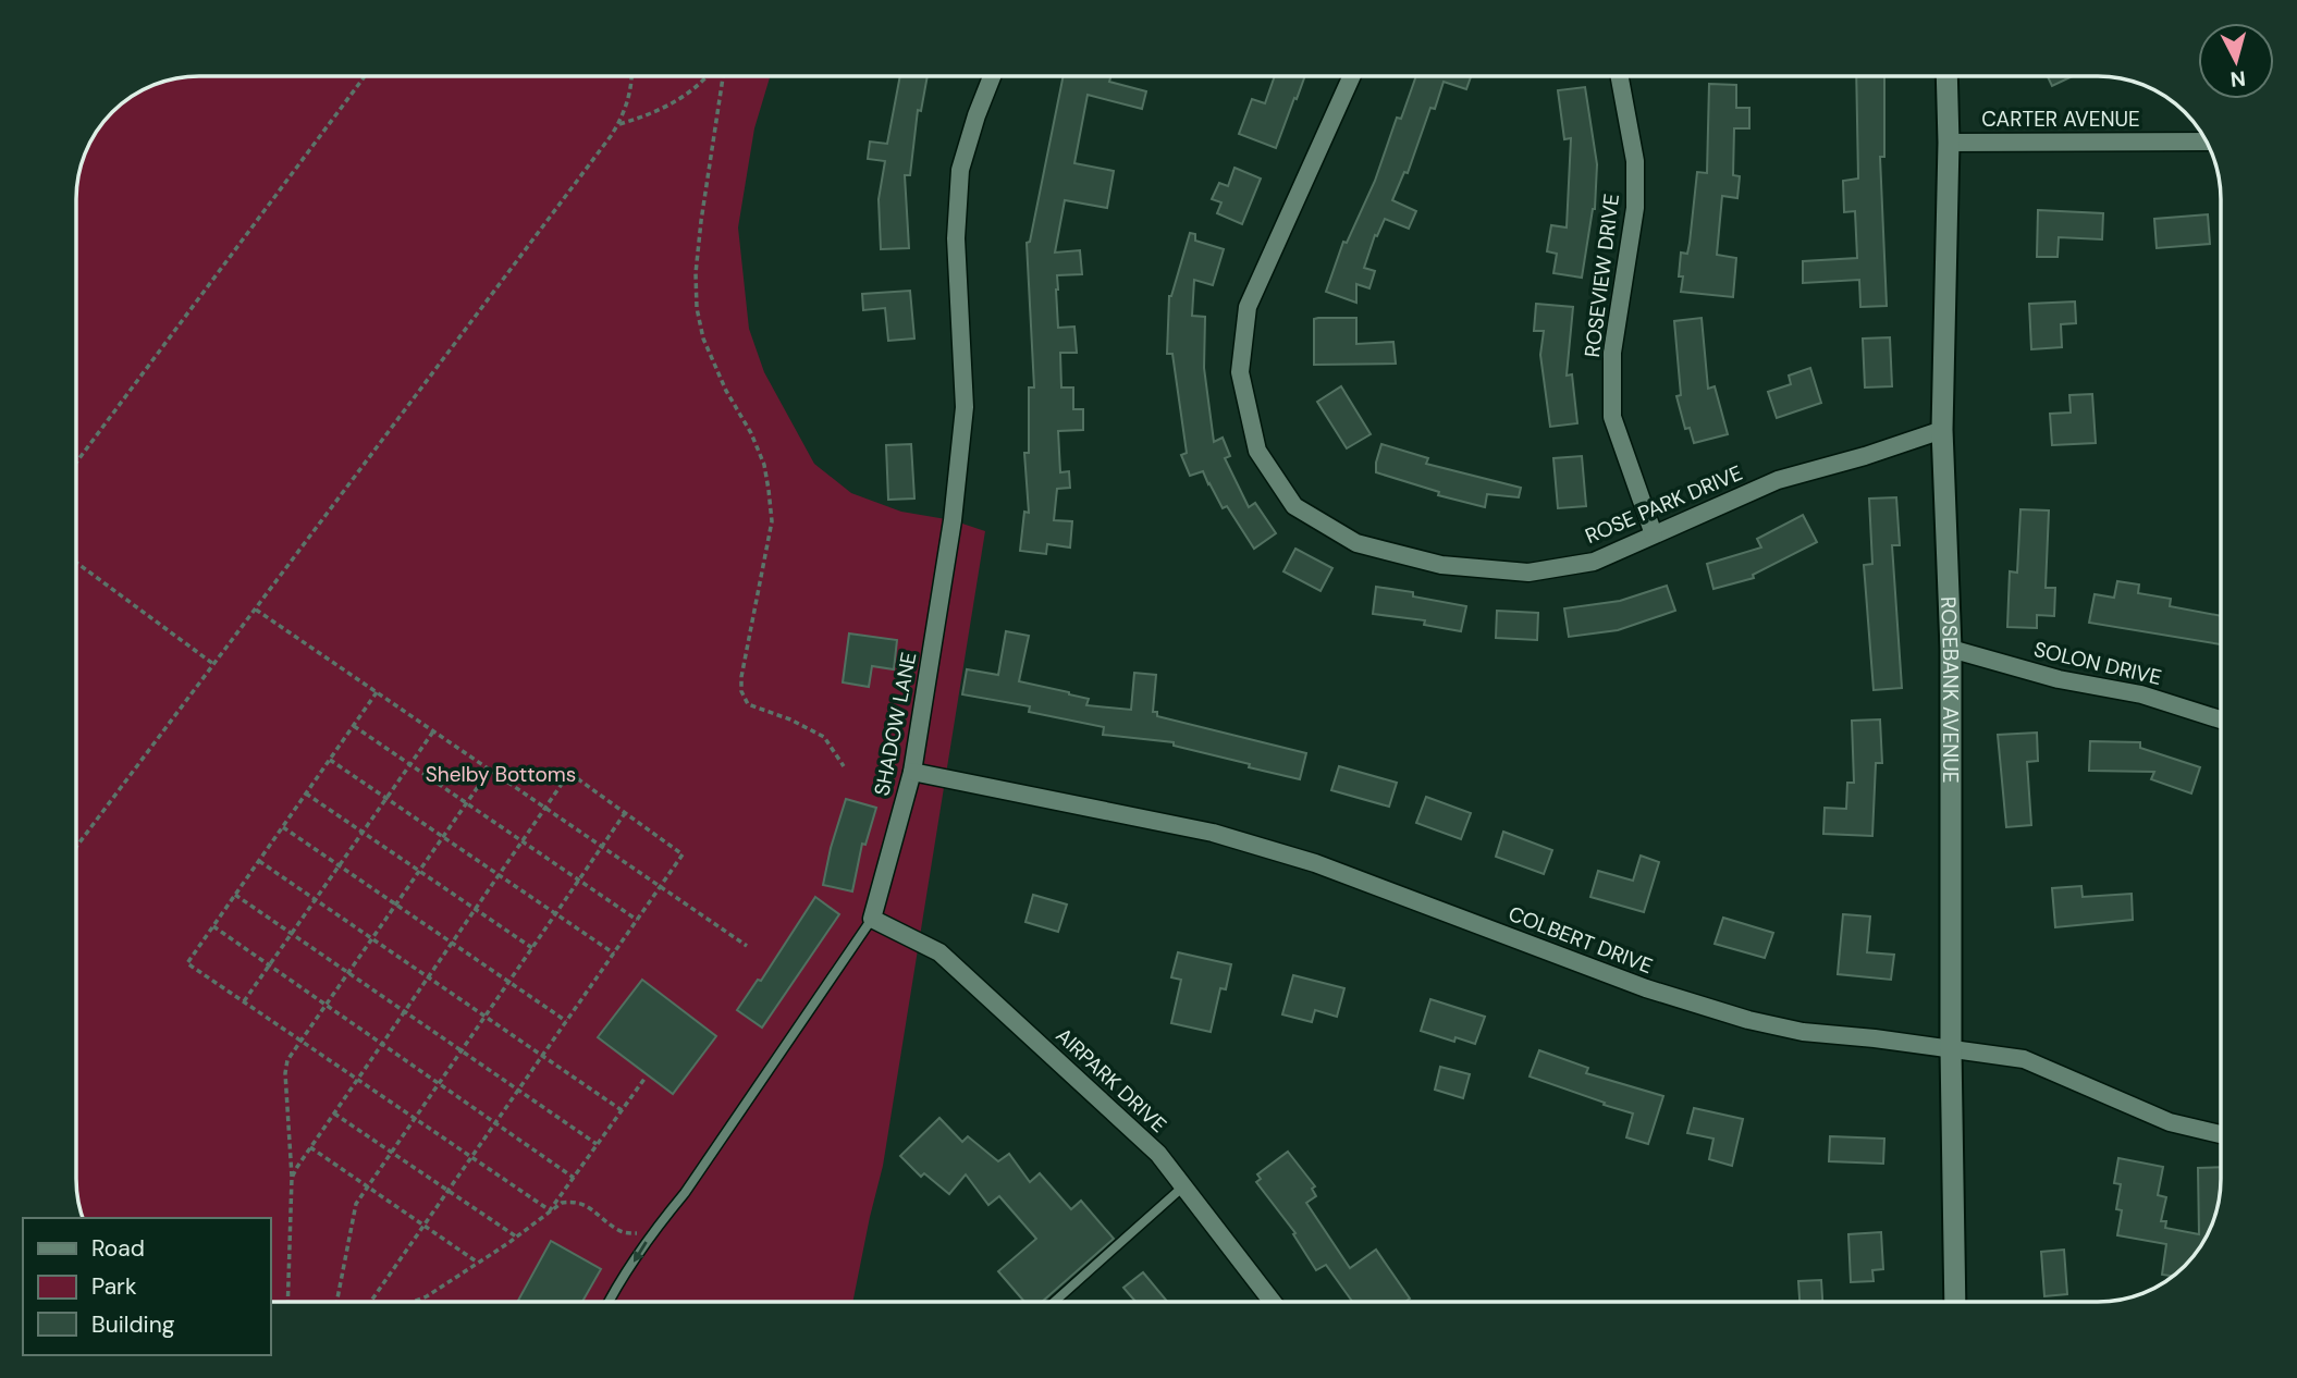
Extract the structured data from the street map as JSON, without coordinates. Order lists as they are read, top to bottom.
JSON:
{
  "streets": {
    "street": [
      "CARTER AVENUE",
      "ROSEVIEW DRIVE",
      "ROSE PARK DRIVE",
      "SOLON DRIVE",
      "ROSEBANK AVENUE",
      "SHADOW LANE",
      "COLBERT DRIVE",
      "AIRPARK DRIVE"
    ]
  },
  "crossings": [
    ["CARTER AVENUE", "ROSEBANK AVENUE"],
    ["ROSEVIEW DRIVE", "ROSE PARK DRIVE"],
    ["ROSE PARK DRIVE", "ROSEBANK AVENUE"],
    ["SOLON DRIVE", "ROSEBANK AVENUE"],
    ["ROSEBANK AVENUE", "COLBERT DRIVE"],
    ["SHADOW LANE", "COLBERT DRIVE"],
    ["SHADOW LANE", "AIRPARK DRIVE"]
  ],
  "parks": ["Shelby Bottoms"],
  "legend": ["Road", "Park", "Building"],
  "north": "bottom"
}
